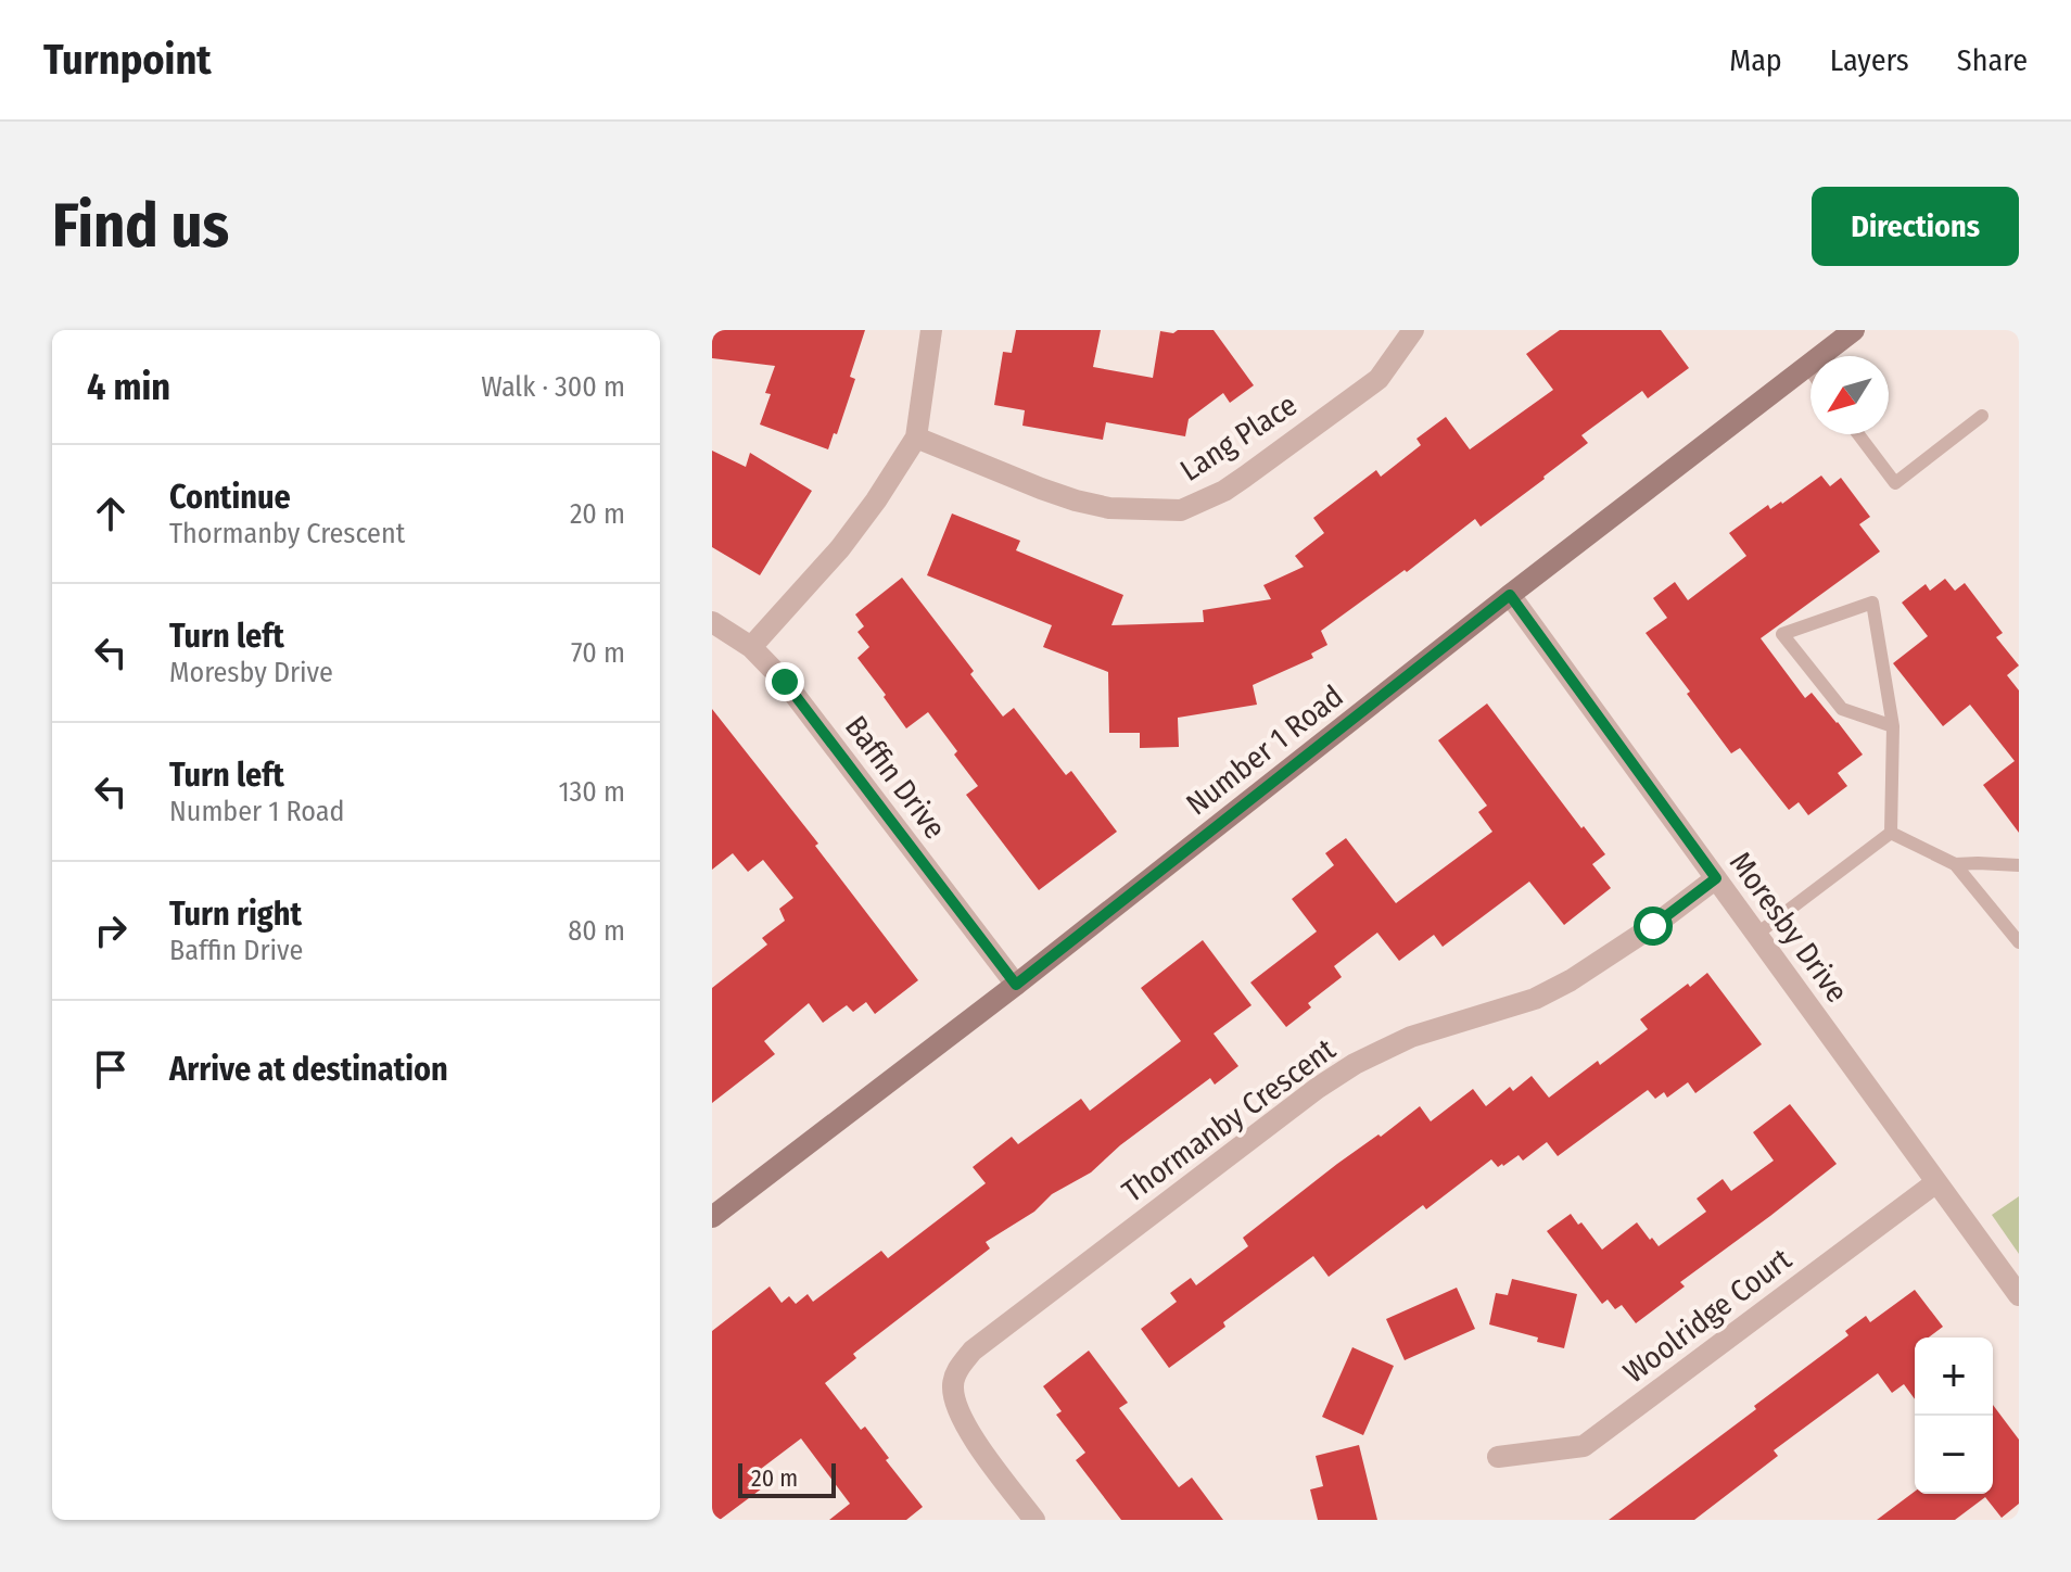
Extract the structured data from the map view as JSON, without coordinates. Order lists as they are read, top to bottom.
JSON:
{
  "streets": {
    "main road": ["Number 1 Road"],
    "street": [
      "Lang Place",
      "Baffin Drive",
      "Moresby Drive",
      "Thormanby Crescent",
      "Woolridge Court"
    ]
  },
  "crossings": [
    ["Number 1 Road", "Baffin Drive"],
    ["Number 1 Road", "Moresby Drive"],
    ["Moresby Drive", "Thormanby Crescent"],
    ["Moresby Drive", "Woolridge Court"]
  ],
  "scale_bar": "20 m",
  "north": "bottom left",
  "page": {
    "header": "Turnpoint",
    "nav": ["Map", "Layers", "Share"],
    "buttons": "Directions",
    "title": "Find us",
    "heading": ["4 min", "Walk · 300 m"],
    "list": [
      ["Continue", "Thormanby Crescent", "20 m"],
      ["Turn left", "Moresby Drive", "70 m"],
      ["Turn left", "Number 1 Road", "130 m"],
      ["Turn right", "Baffin Drive", "80 m"],
      "Arrive at destination"
    ],
    "map_buttons": ["+", "−"],
    "scale": "20 m"
  }
}
